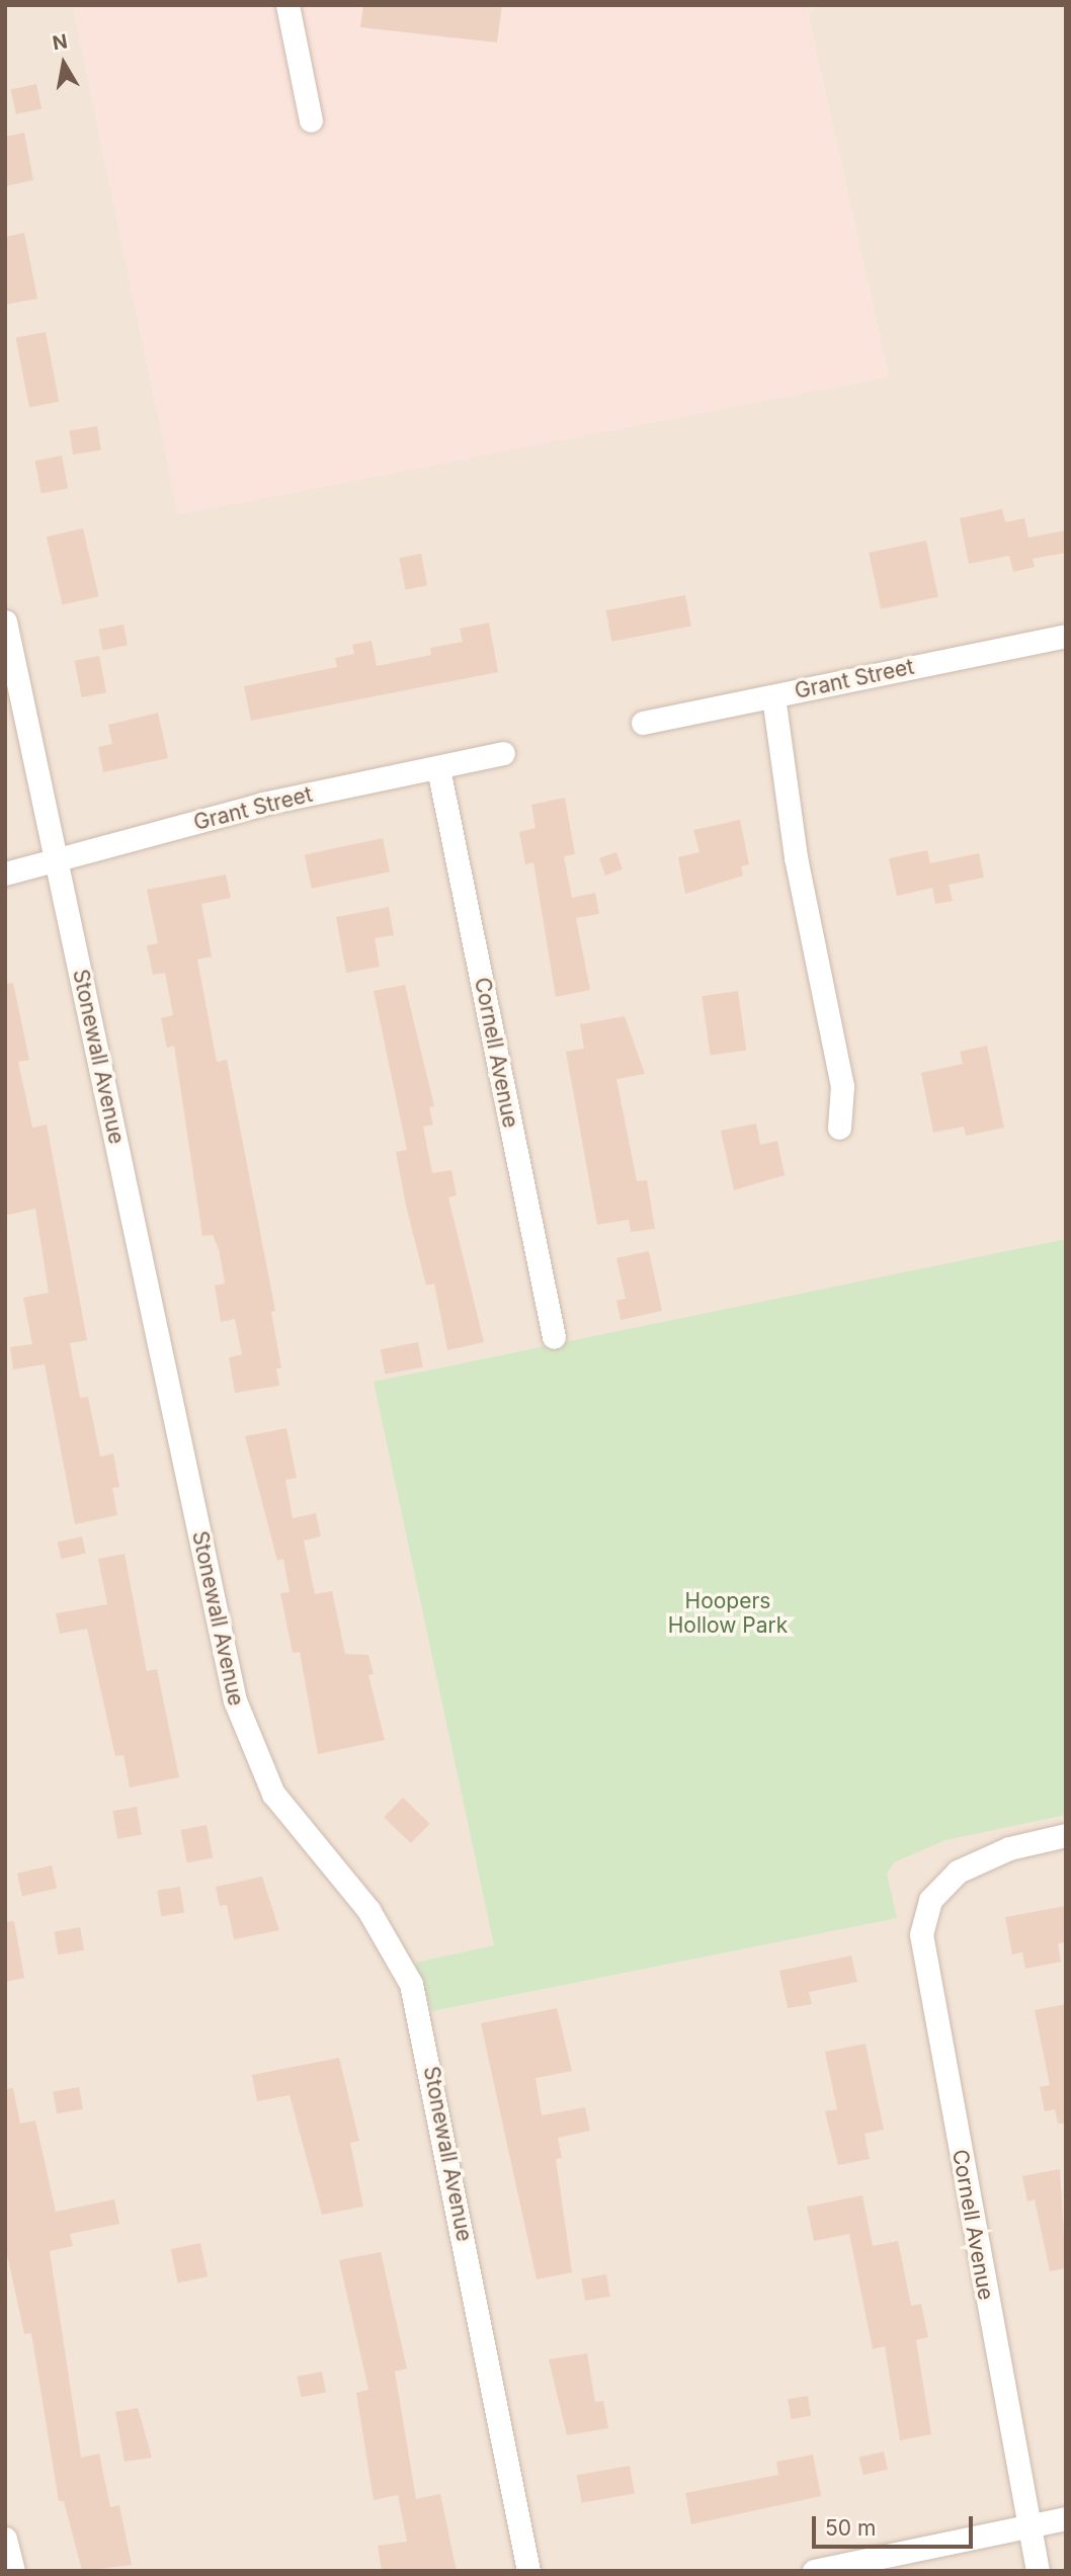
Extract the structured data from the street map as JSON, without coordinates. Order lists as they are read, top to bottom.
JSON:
{
  "streets": {
    "street": ["Grant Street", "Cornell Avenue", "Stonewall Avenue"]
  },
  "crossings": [
    ["Grant Street", "Cornell Avenue"],
    ["Grant Street", "Stonewall Avenue"]
  ],
  "parks": ["Hoopers Hollow Park"],
  "scale_bar": "50 m",
  "north": "top"
}
